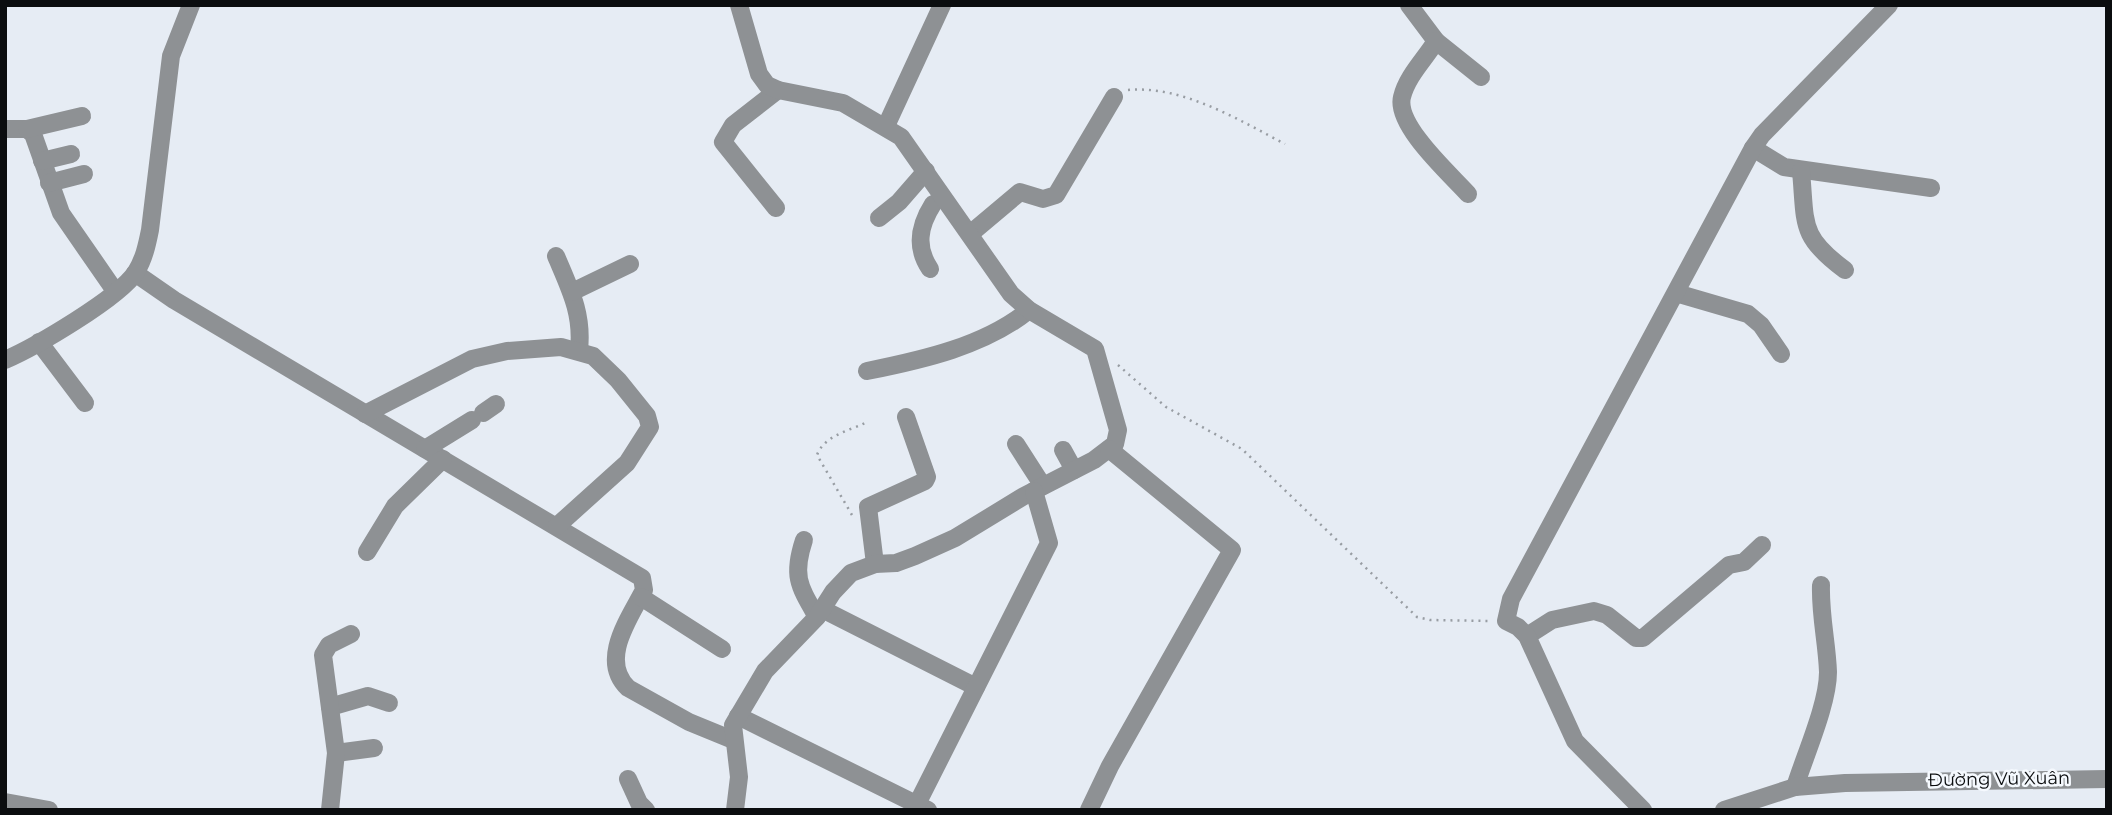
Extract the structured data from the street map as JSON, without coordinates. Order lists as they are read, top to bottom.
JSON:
{
  "streets": {
    "street": ["Đường Vũ Xuân"]
  }
}
